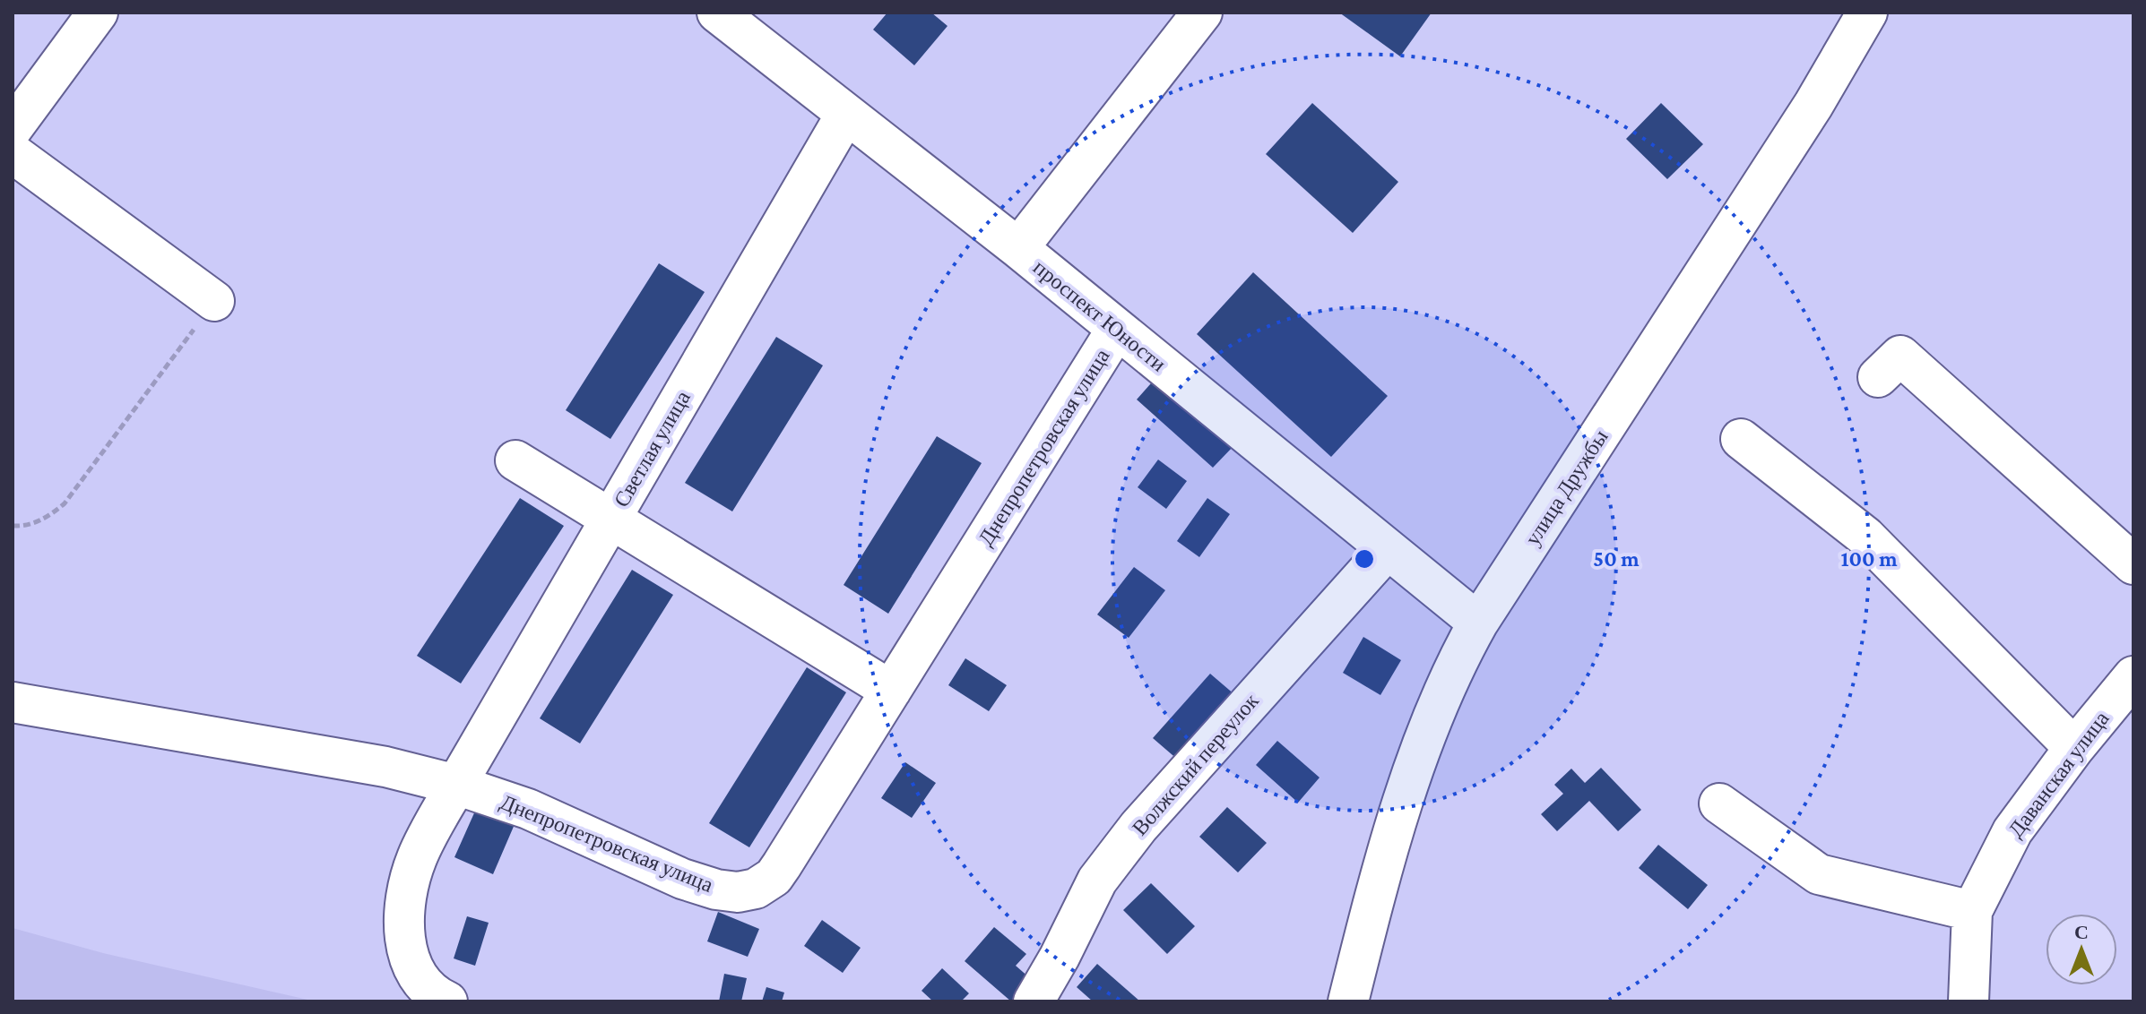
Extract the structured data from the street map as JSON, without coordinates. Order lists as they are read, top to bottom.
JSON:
{
  "streets": {
    "street": [
      "проспект Юности",
      "Днепропетровская улица",
      "Светлая улица",
      "улица Дружбы",
      "Волжский переулок",
      "Даванская улица"
    ]
  },
  "crossings": [
    ["проспект Юности", "Днепропетровская улица"],
    ["проспект Юности", "Светлая улица"],
    ["проспект Юности", "улица Дружбы"],
    ["проспект Юности", "Волжский переулок"],
    ["Днепропетровская улица", "Светлая улица"]
  ],
  "north": "top",
  "rings": ["50 m", "100 m"]
}
